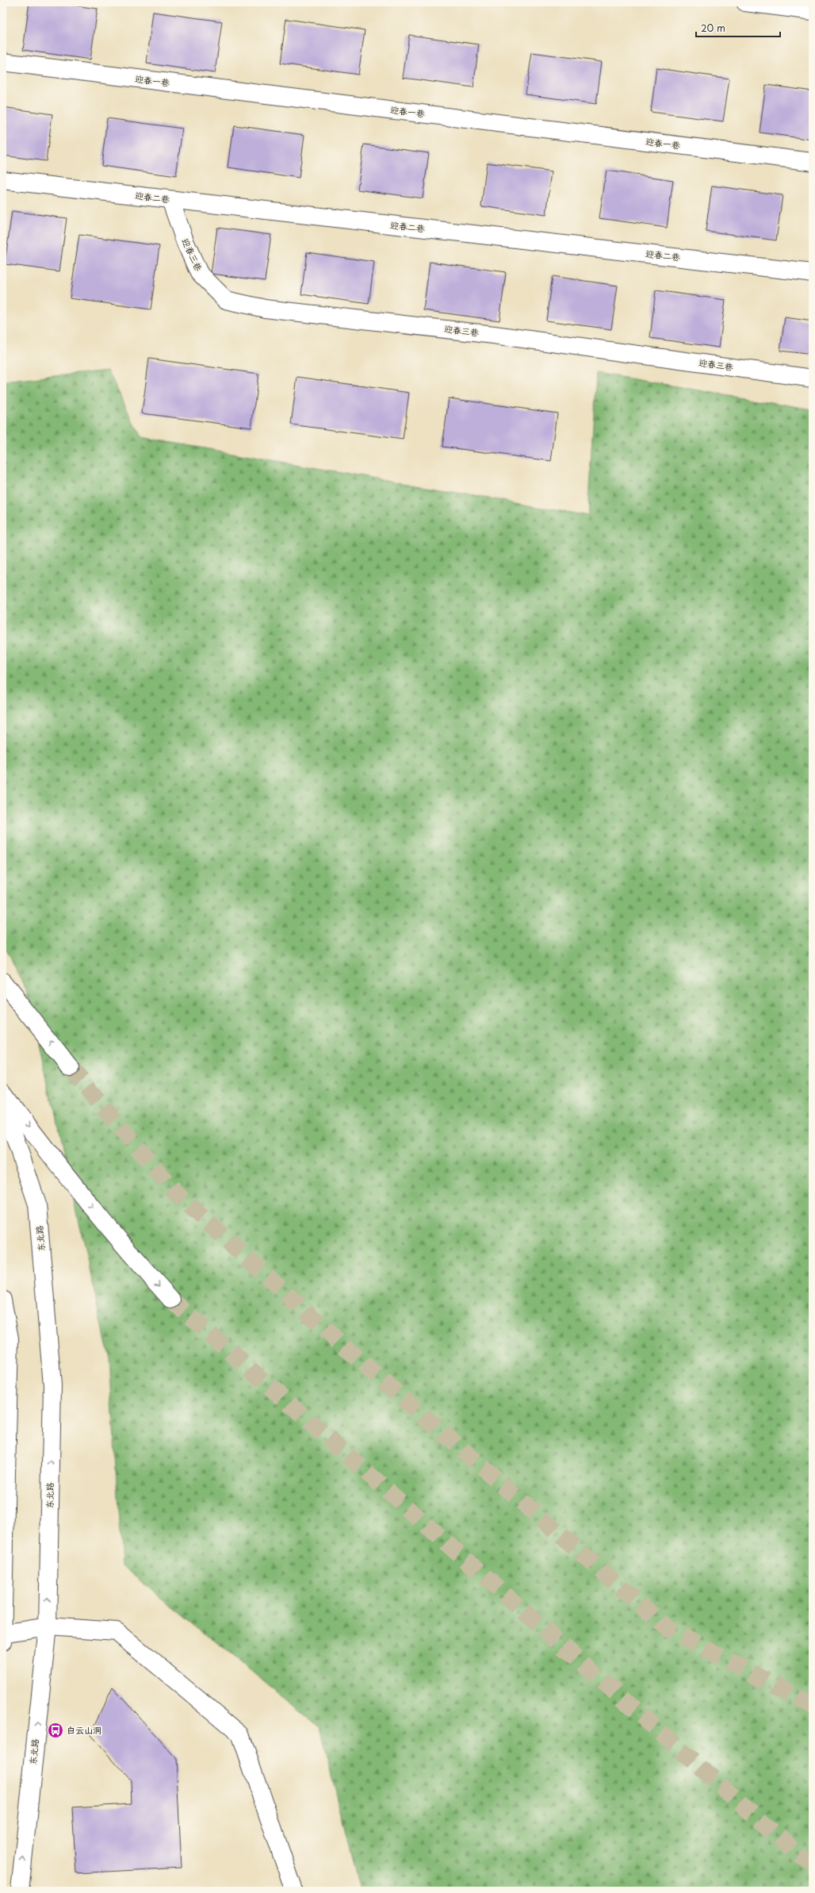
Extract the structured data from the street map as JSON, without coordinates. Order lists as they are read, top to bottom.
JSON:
{
  "streets": {
    "main road": [
      "迎春一巷",
      "迎春二巷",
      "迎春三巷",
      "东北路"
    ]
  },
  "crossings": [
    ["迎春二巷", "迎春三巷"]
  ],
  "places": {
    "bus stop": ["白云山洞"]
  },
  "scale_bar": "20 m"
}
